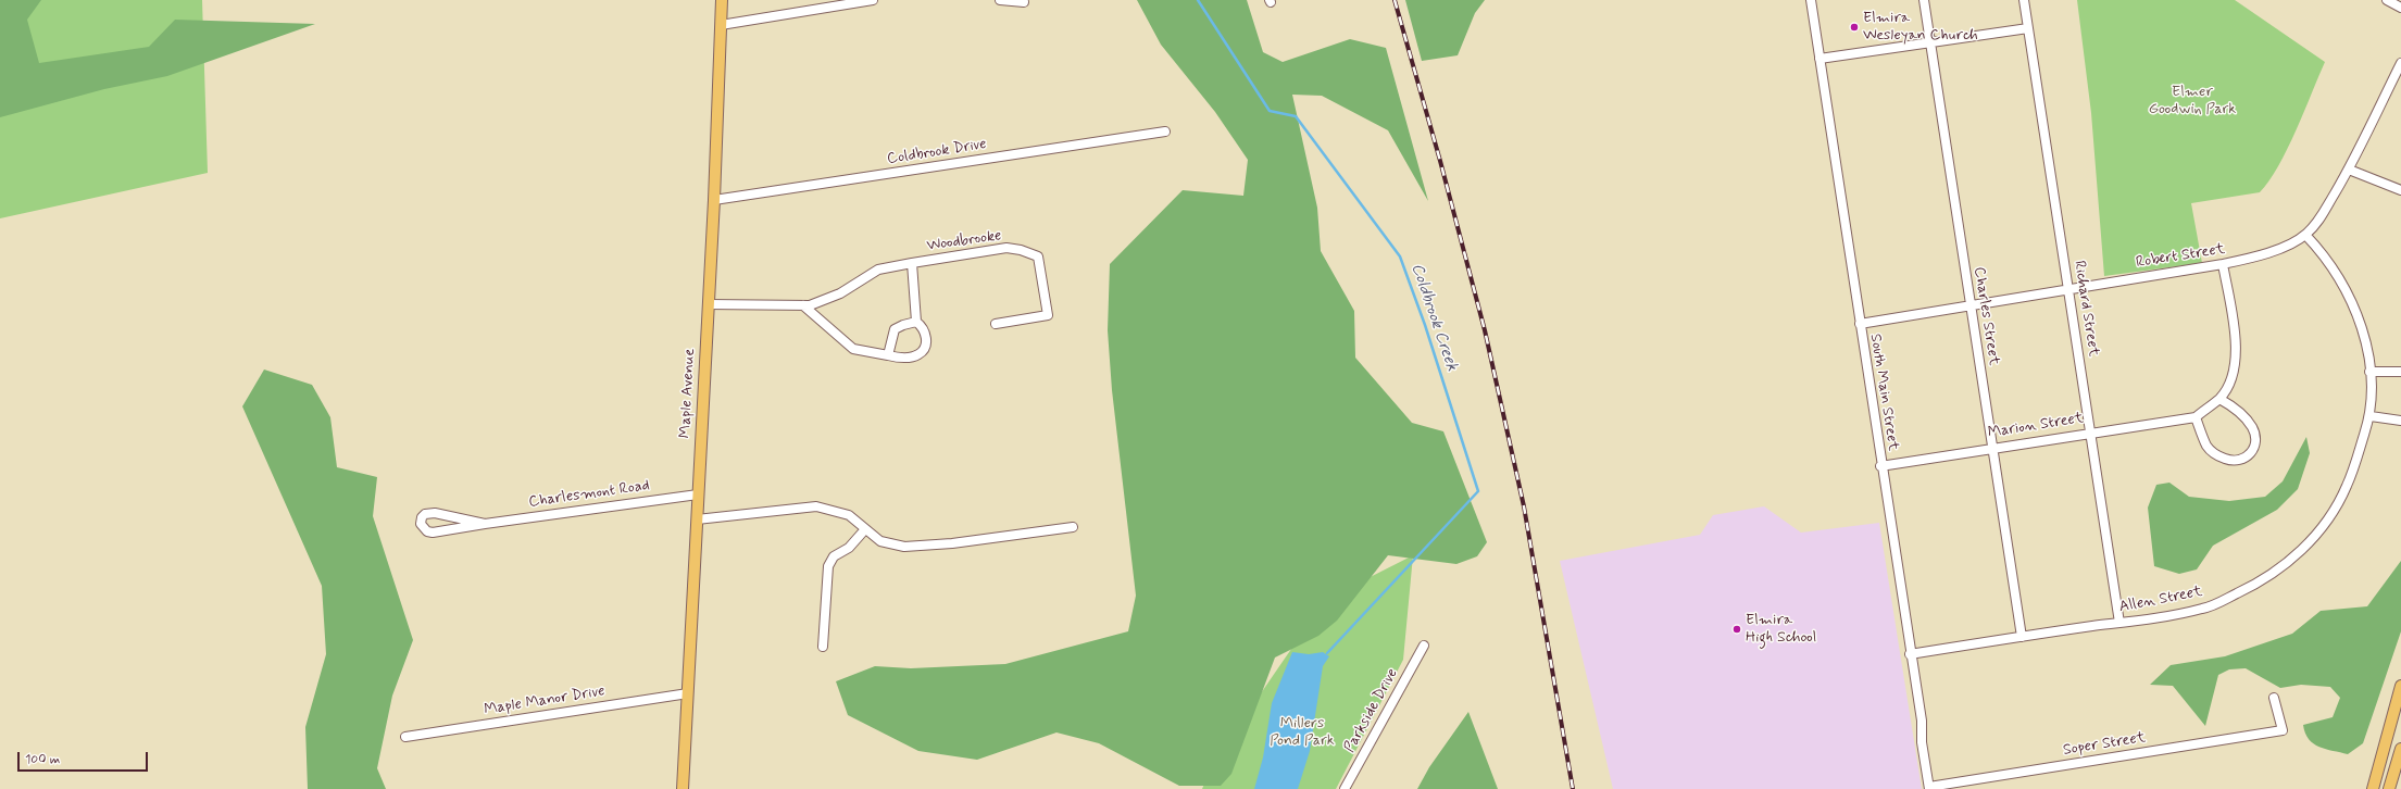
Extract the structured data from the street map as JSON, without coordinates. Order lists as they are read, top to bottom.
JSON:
{
  "streets": {
    "main road": ["Maple Avenue"],
    "street": [
      "Coldbrook Drive",
      "Woodbrooke",
      "Robert Street",
      "Richard Street",
      "Charles Street",
      "South Main Street",
      "Marion Street",
      "Charlesmont Road",
      "Allen Street",
      "Maple Manor Drive",
      "Parkside Drive",
      "Soper Street"
    ]
  },
  "crossings": [
    ["Coldbrook Drive", "Maple Avenue"],
    ["Woodbrooke", "Maple Avenue"],
    ["Robert Street", "Richard Street"],
    ["Robert Street", "Charles Street"],
    ["Robert Street", "South Main Street"],
    ["Robert Street", "Marion Street"],
    ["Robert Street", "Allen Street"],
    ["Richard Street", "Marion Street"],
    ["Richard Street", "Allen Street"],
    ["Charles Street", "Marion Street"],
    ["Charles Street", "Allen Street"],
    ["South Main Street", "Marion Street"],
    ["South Main Street", "Allen Street"],
    ["South Main Street", "Soper Street"],
    ["Maple Avenue", "Charlesmont Road"],
    ["Maple Avenue", "Maple Manor Drive"]
  ],
  "water": ["Coldbrook Creek"],
  "parks": ["Elmer Goodwin Park", "Millers Pond Park"],
  "places": ["Elmira Wesleyan Church", "Elmira High School"],
  "scale_bar": "100 m"
}
